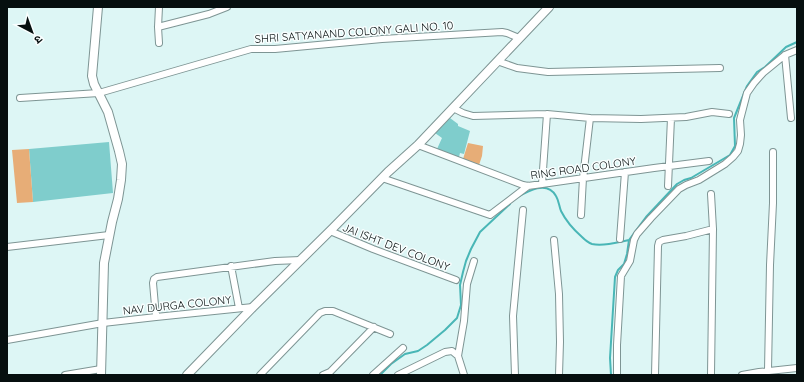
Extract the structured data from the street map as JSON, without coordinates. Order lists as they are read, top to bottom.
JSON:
{
  "streets": {
    "street": [
      "SHRI SATYANAND COLONY GALI NO. 10",
      "RING ROAD COLONY",
      "JAI ISHT DEV COLONY",
      "NAV DURGA COLONY"
    ]
  },
  "north": "bottom right"
}
